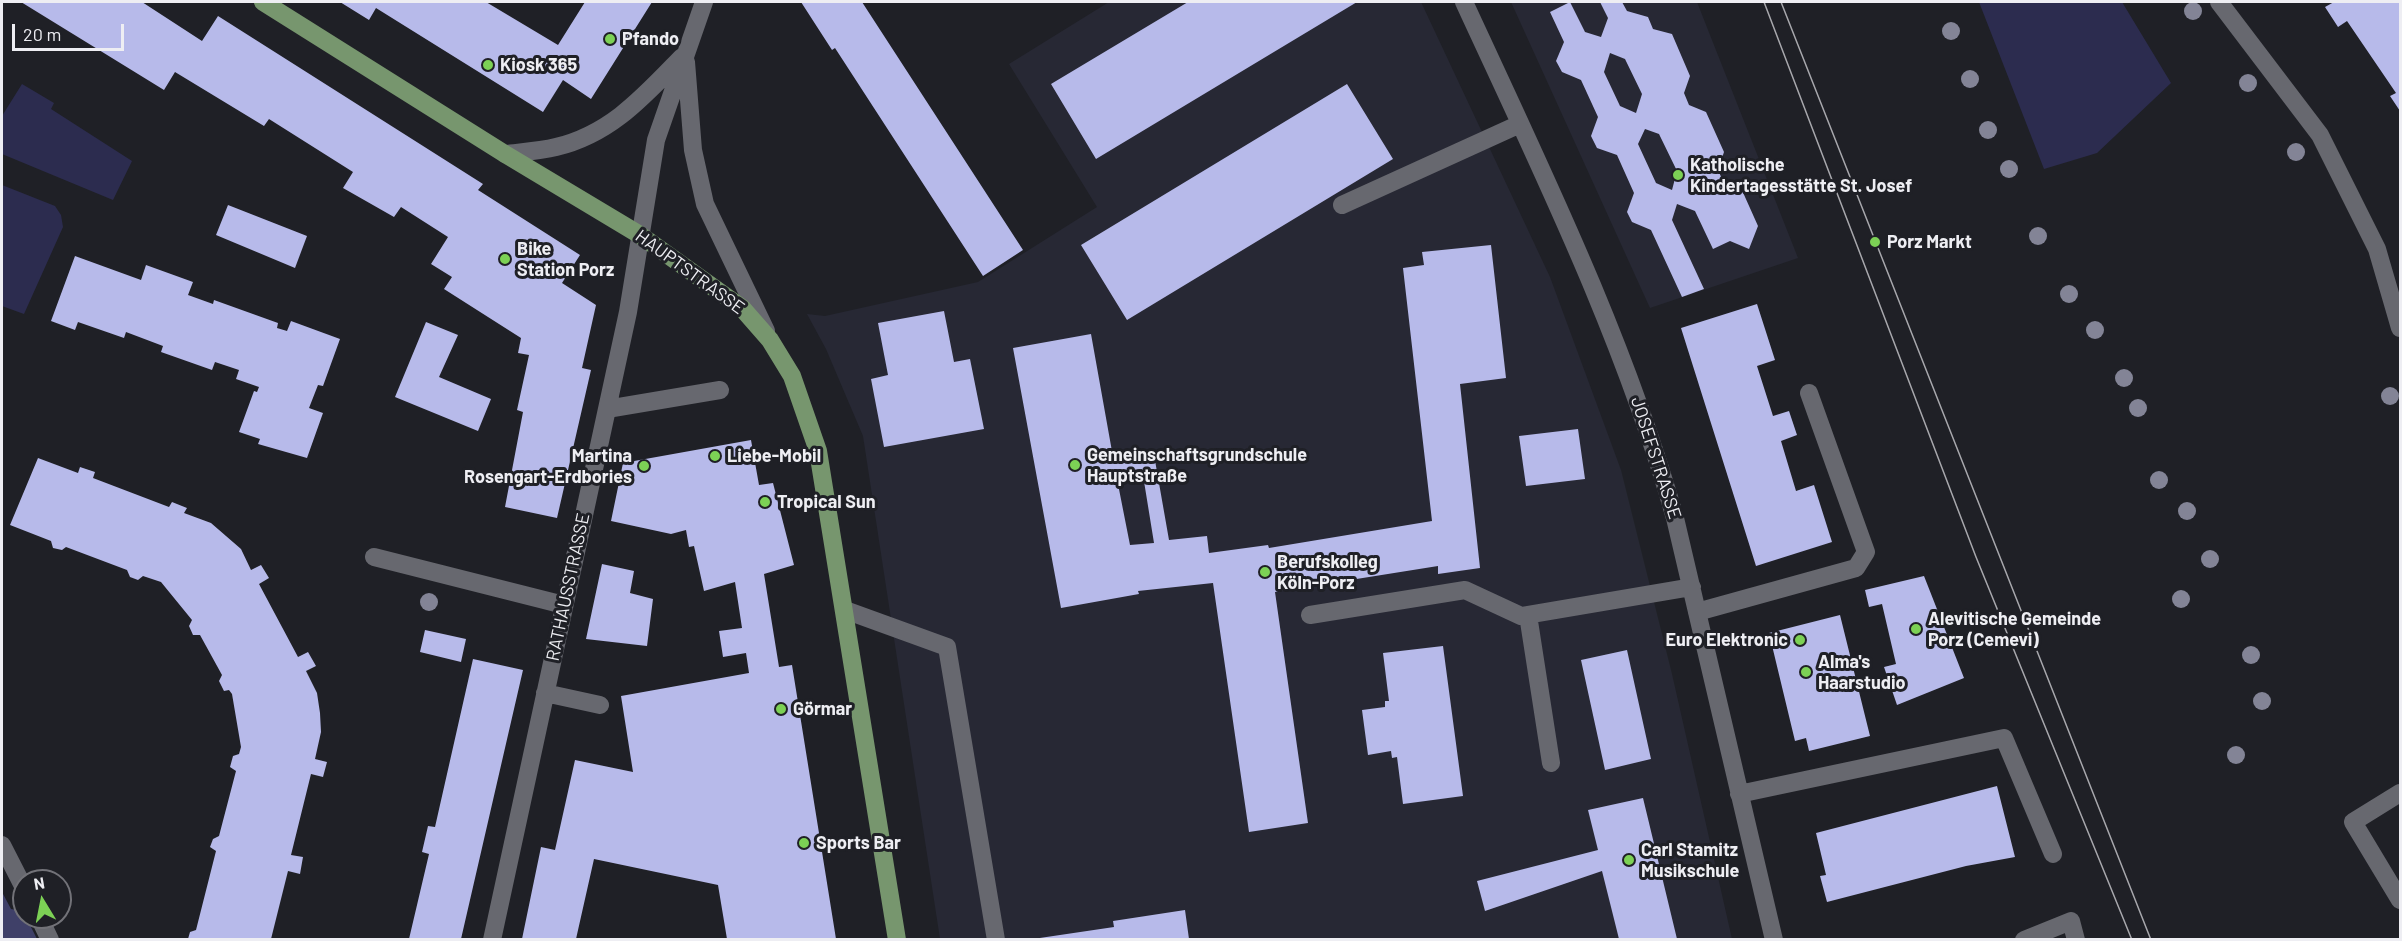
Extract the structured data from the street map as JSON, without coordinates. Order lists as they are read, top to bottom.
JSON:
{
  "streets": {
    "main road": ["HAUPTSTRASSE"],
    "street": ["JOSEFSTRASSE", "RATHAUSSTRASSE"]
  },
  "crossings": [
    ["HAUPTSTRASSE", "RATHAUSSTRASSE"]
  ],
  "places": [
    "Pfando",
    "Kiosk 365",
    "Katholische Kindertagesstätte St. Josef",
    "Porz Markt",
    "Bike Station Porz",
    "Liebe-Mobil",
    "Gemeinschaftsgrundschule Hauptstraße",
    "Martina Rosengart-Erdbories",
    "Tropical Sun",
    "Berufskolleg Köln-Porz",
    "Alevitische Gemeinde Porz (Cemevi)",
    "Euro Elektronic",
    "Alma's Haarstudio",
    "Görmar",
    "Sports Bar",
    "Carl Stamitz Musikschule"
  ],
  "scale_bar": "20 m",
  "north": "top"
}
